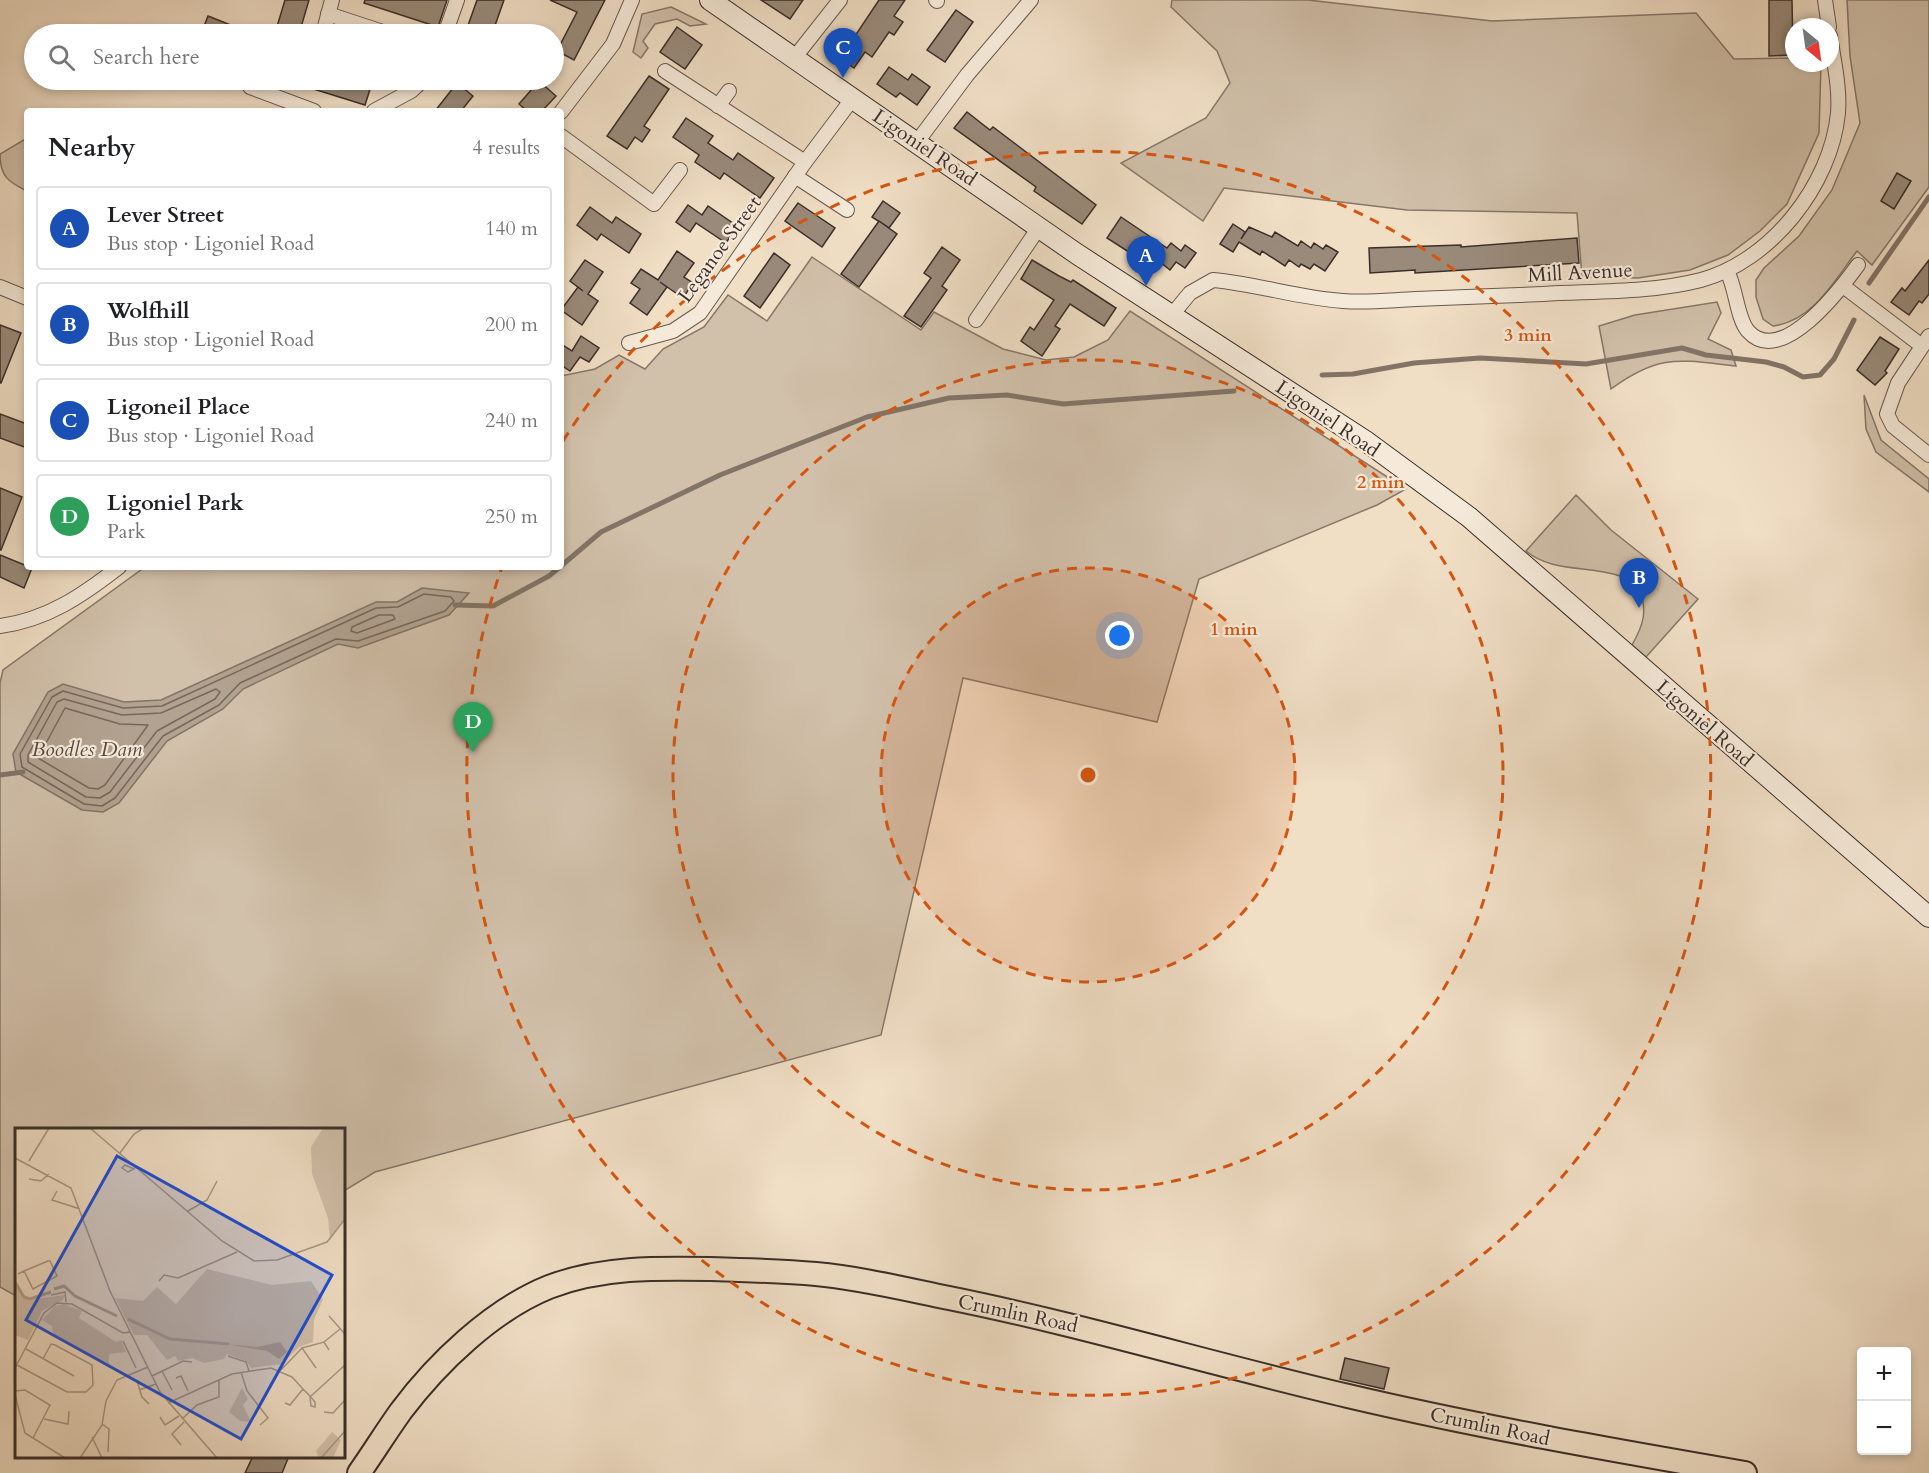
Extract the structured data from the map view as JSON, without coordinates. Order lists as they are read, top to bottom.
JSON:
{
  "streets": {
    "main road": ["Crumlin Road"],
    "street": ["Ligoniel Road", "Leganoe Street", "Mill Avenue"]
  },
  "crossings": [
    ["Ligoniel Road", "Leganoe Street"],
    ["Ligoniel Road", "Mill Avenue"]
  ],
  "water": ["Boodles Dam"],
  "north": "bottom right",
  "page": {
    "search": "Search here",
    "pins": [
      "C",
      "A",
      "B",
      "D"
    ],
    "heading": ["Nearby", "4 results"],
    "list": [
      {
        "mark": "A",
        "name": "Lever Street",
        "note": "Bus stop · Ligoniel Road",
        "value": "140 m"
      },
      {
        "mark": "B",
        "name": "Wolfhill",
        "note": "Bus stop · Ligoniel Road",
        "value": "200 m"
      },
      {
        "mark": "C",
        "name": "Ligoneil Place",
        "note": "Bus stop · Ligoniel Road",
        "value": "240 m"
      },
      {
        "mark": "D",
        "name": "Ligoniel Park",
        "note": "Park",
        "value": "250 m"
      }
    ],
    "map_buttons": ["+", "−"]
  },
  "rings": ["3 min", "2 min", "1 min"]
}
